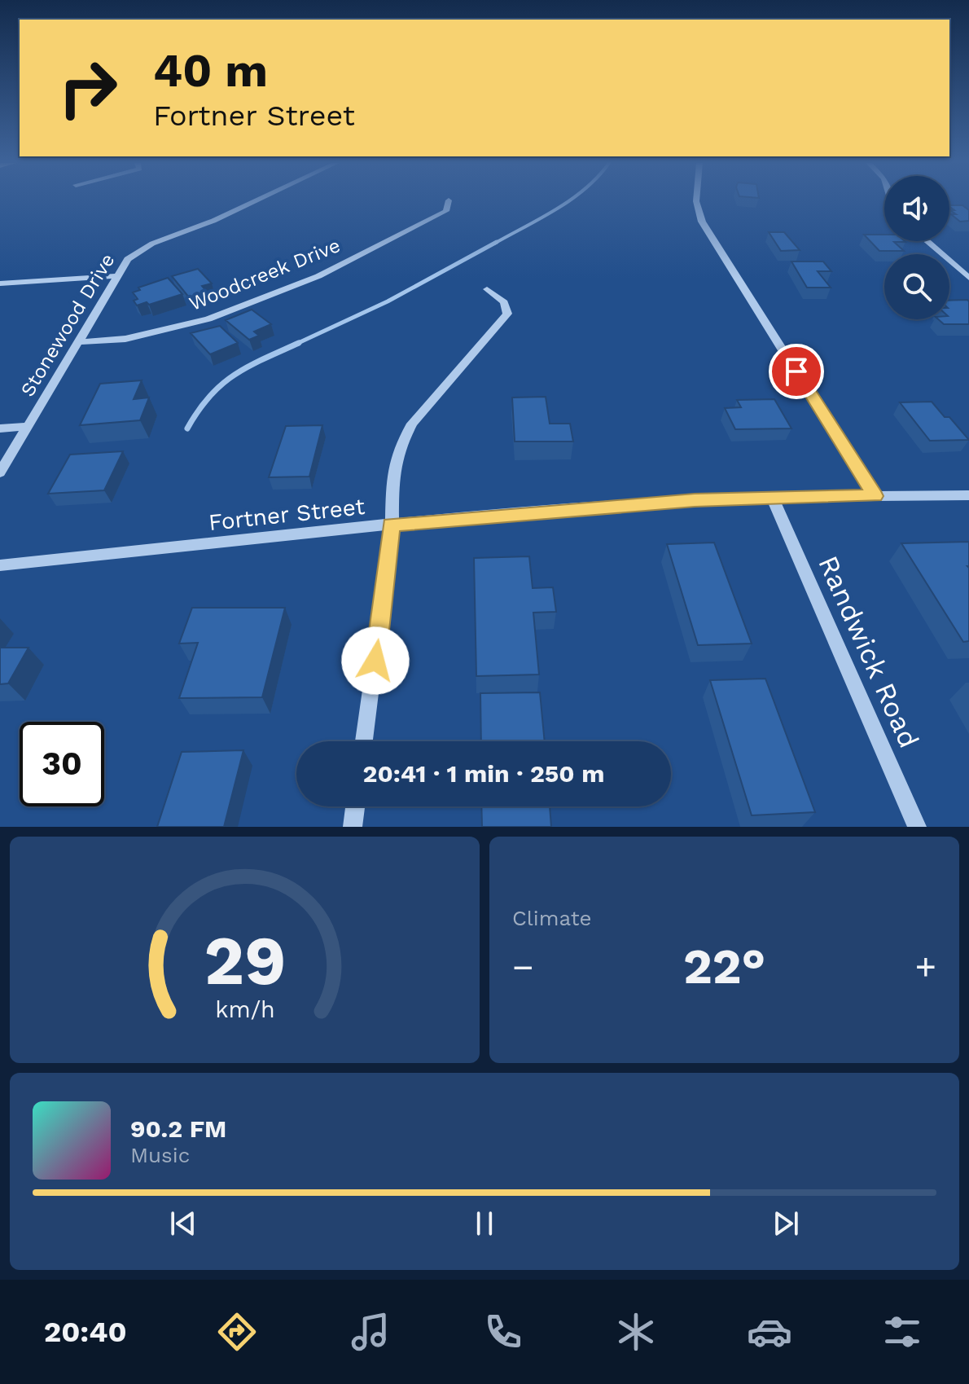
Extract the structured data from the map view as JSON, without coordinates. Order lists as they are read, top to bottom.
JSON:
{
  "streets": {
    "street": [
      "Woodcreek Drive",
      "Stonewood Drive",
      "Fortner Street",
      "Randwick Road"
    ]
  },
  "crossings": [
    ["Woodcreek Drive", "Stonewood Drive"],
    ["Fortner Street", "Randwick Road"]
  ],
  "page": {
    "turn": ["40 m", "Fortner Street"],
    "limit": "30",
    "trip": "20:41 · 1 min · 250 m",
    "tile": "Climate",
    "heat": ["−", "22°", "+"],
    "song": ["90.2 FM", "Music"],
    "tabs": "20:40",
    "gauge": ["29", "km/h"]
  }
}
